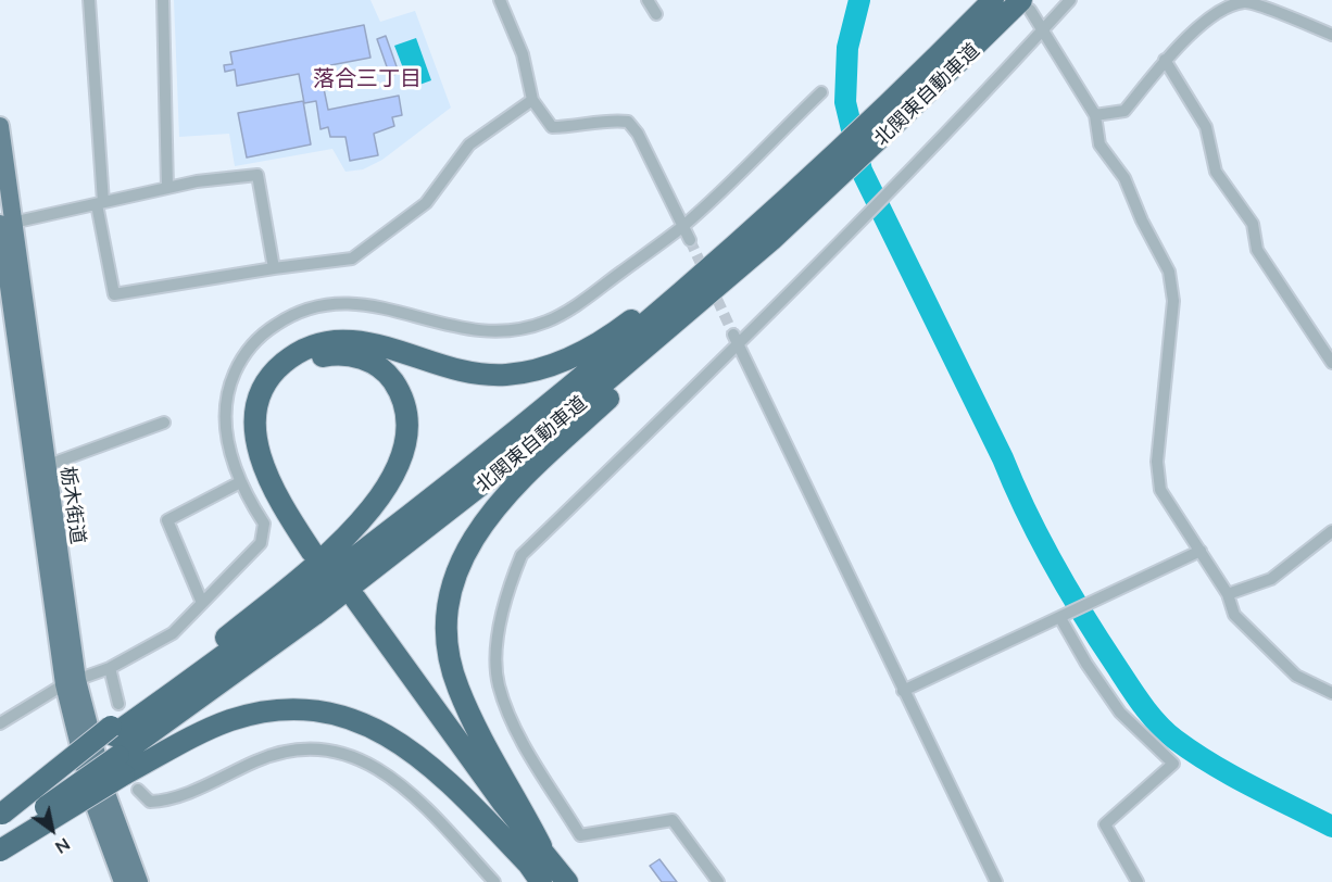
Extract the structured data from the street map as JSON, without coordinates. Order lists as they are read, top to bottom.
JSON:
{
  "streets": {
    "highway": ["北関東自動車道"],
    "main road": ["栃木街道"]
  },
  "districts": ["落合三丁目"],
  "north": "bottom right"
}
